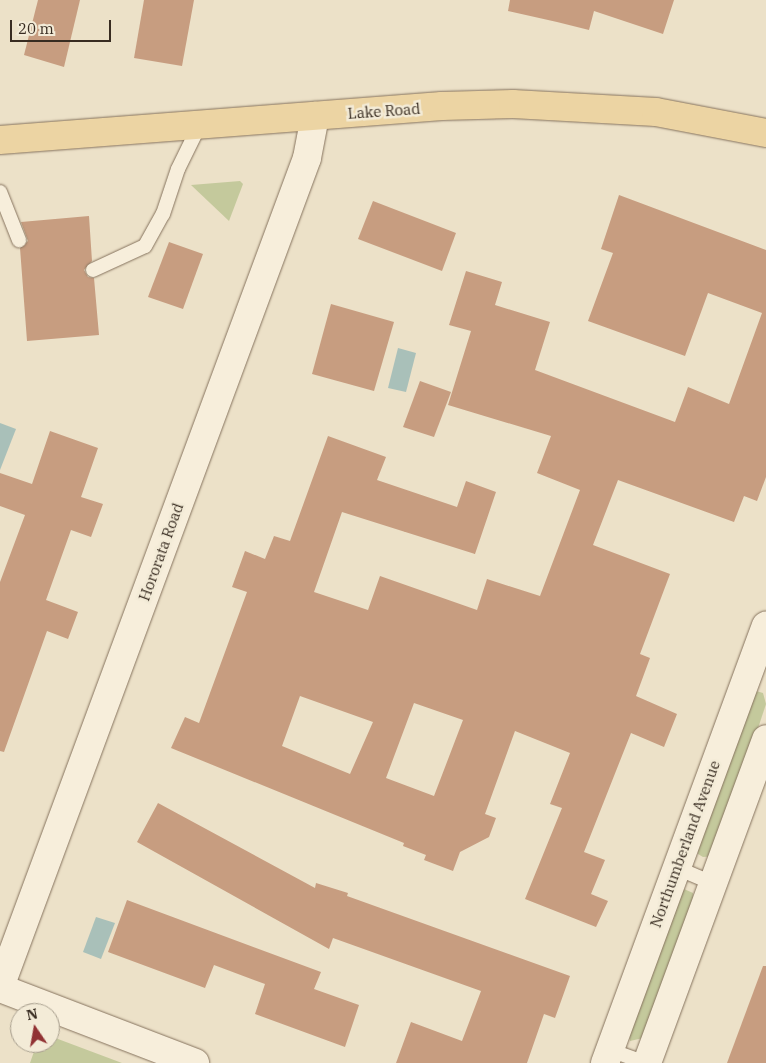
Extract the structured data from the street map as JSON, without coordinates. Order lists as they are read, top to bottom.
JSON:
{
  "streets": {
    "main road": ["Lake Road"],
    "street": ["Hororata Road", "Northumberland Avenue"]
  },
  "crossings": [
    ["Lake Road", "Hororata Road"]
  ],
  "scale_bar": "20 m",
  "north": "top"
}
